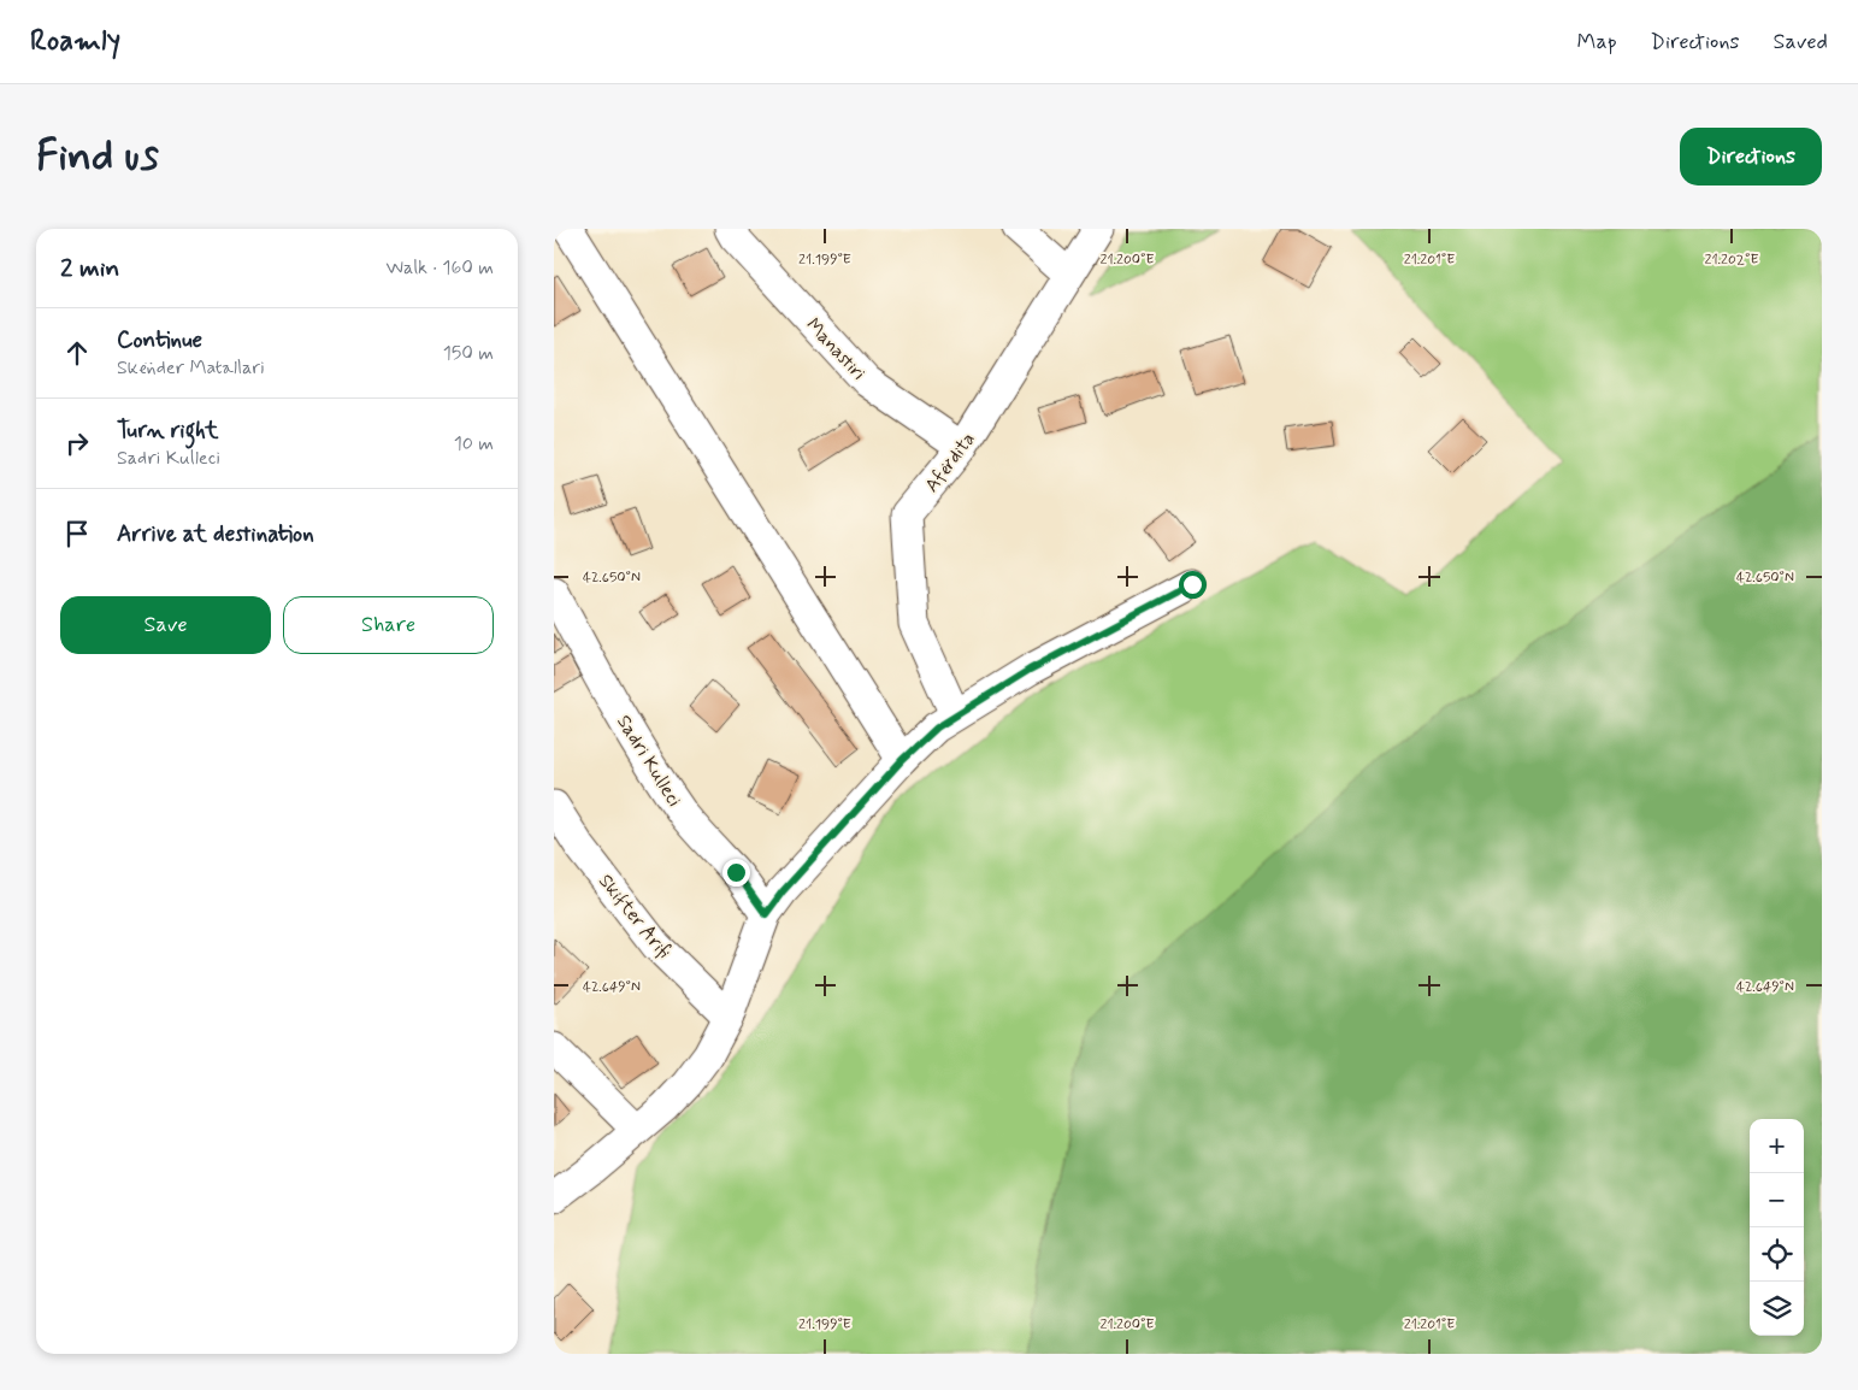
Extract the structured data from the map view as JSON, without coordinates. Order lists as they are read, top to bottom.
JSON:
{
  "streets": {
    "street": [
      "Manastiri",
      "Afërdita",
      "Sadri Kulleci",
      "Skifter Arifi"
    ]
  },
  "crossings": [
    ["Manastiri", "Afërdita"]
  ],
  "page": {
    "header": "Roamly",
    "nav": ["Map", "Directions", "Saved"],
    "buttons": [
      "Directions",
      ["Save", "Share"]
    ],
    "title": "Find us",
    "heading": ["2 min", "Walk · 160 m"],
    "list": [
      ["Continue", "Skënder Matallari", "150 m"],
      ["Turn right", "Sadri Kulleci", "10 m"],
      "Arrive at destination"
    ],
    "map_buttons": ["+", "−"]
  },
  "coordinates": [
    "21.199°E",
    "21.200°E",
    "21.201°E",
    "21.202°E",
    "42.650°N",
    "42.649°N"
  ]
}
